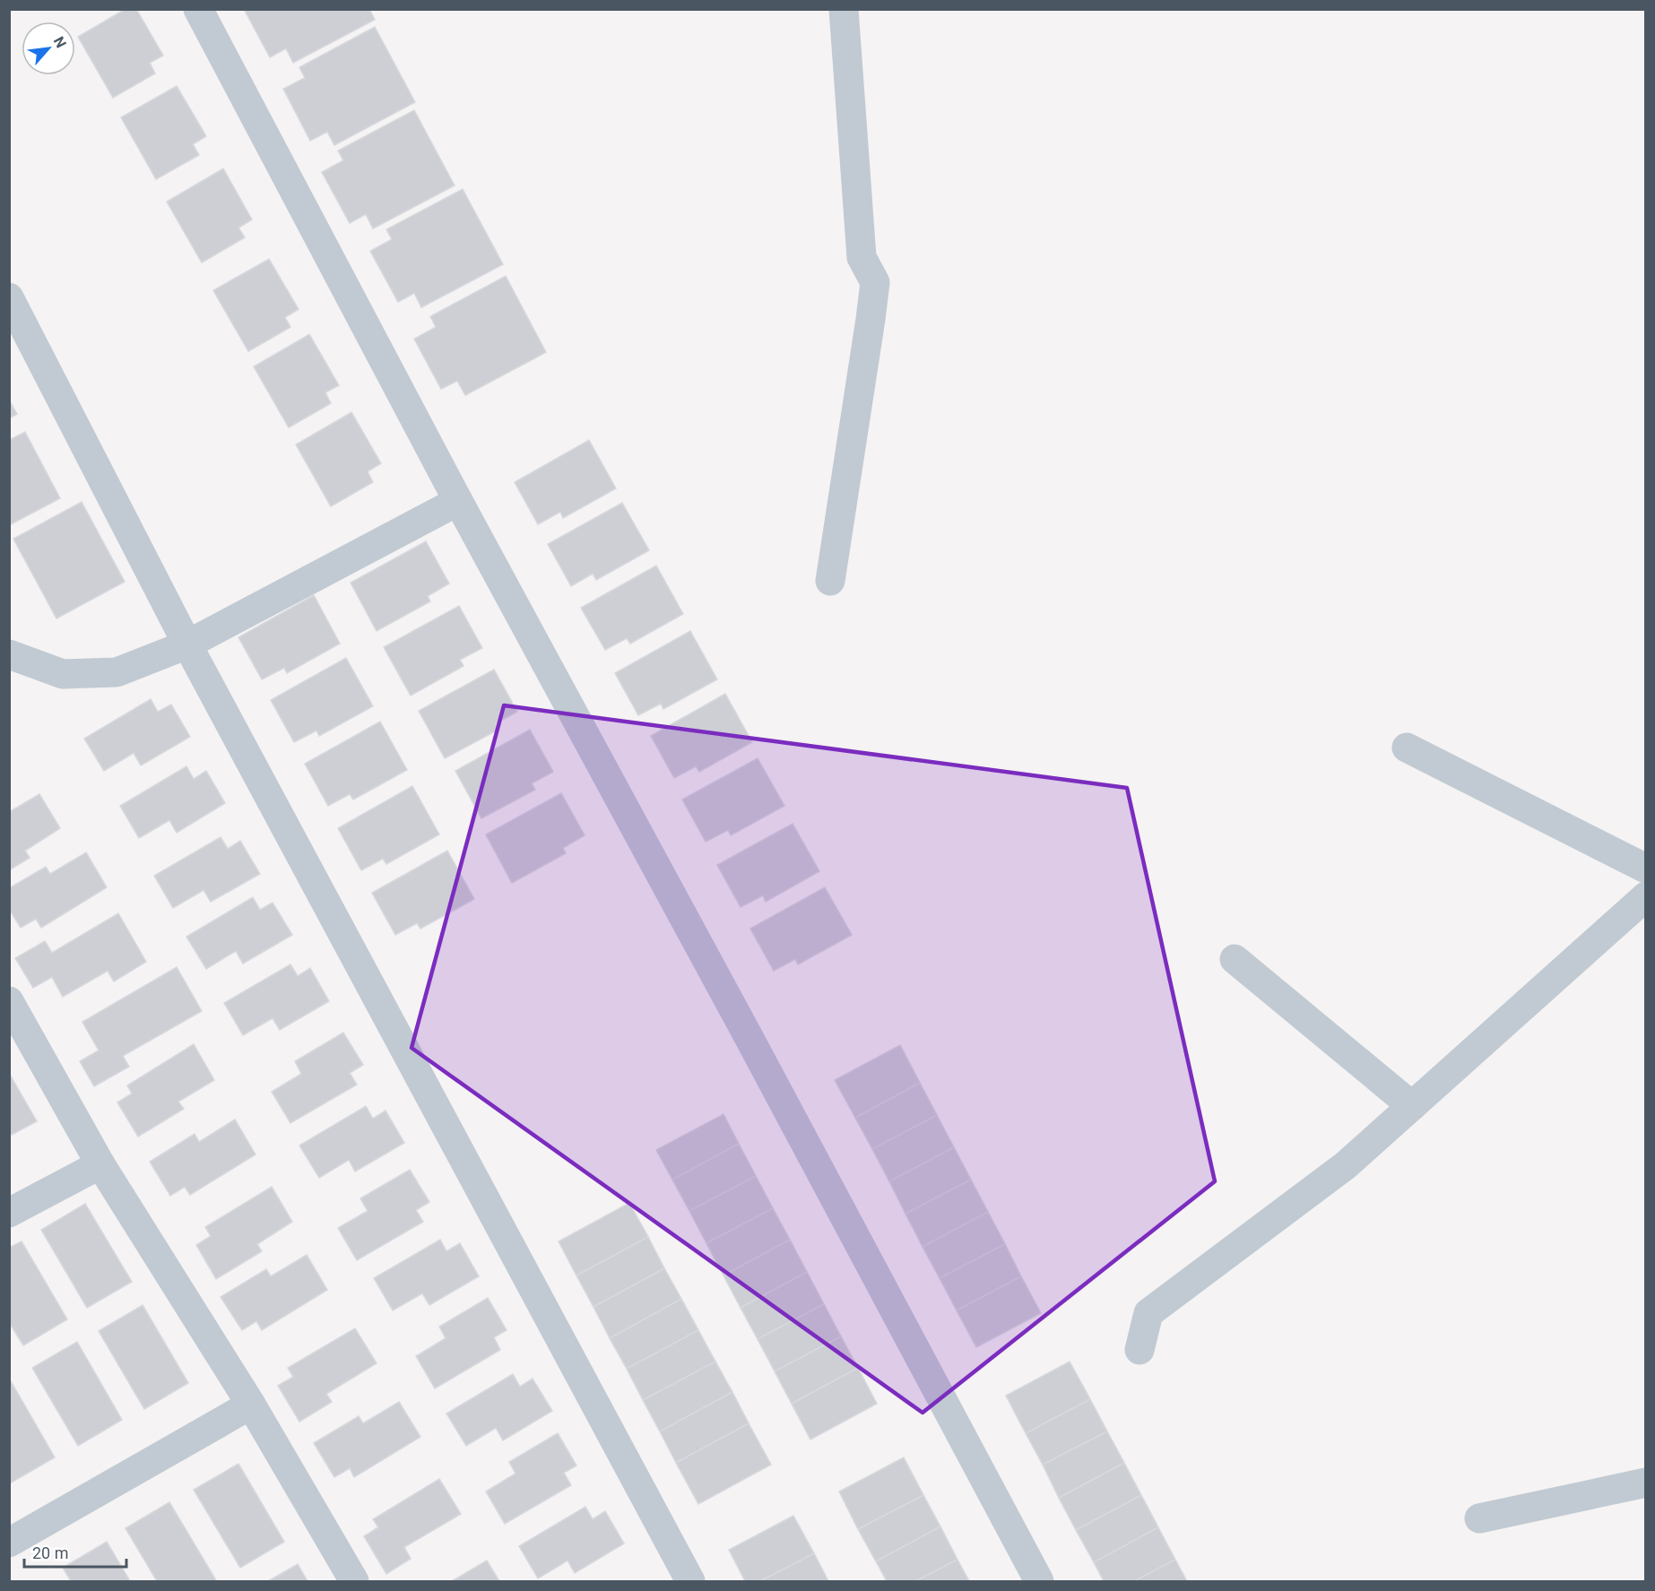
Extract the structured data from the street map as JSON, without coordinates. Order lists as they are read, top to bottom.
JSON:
{
  "scale_bar": "20 m",
  "north": "top right"
}
